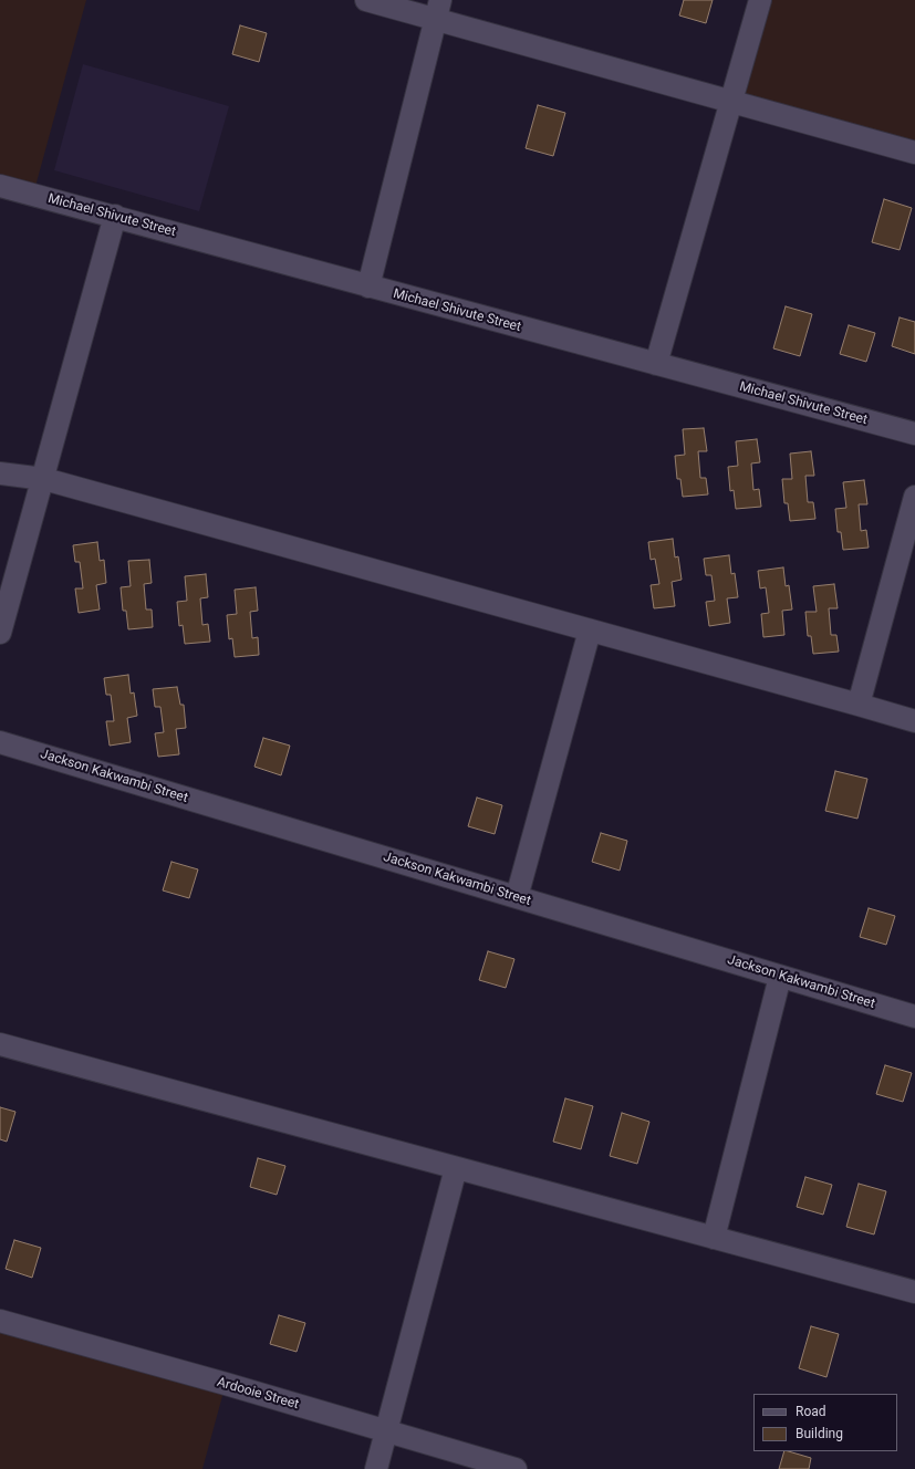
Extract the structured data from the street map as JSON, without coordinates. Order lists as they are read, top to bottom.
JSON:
{
  "streets": {
    "street": ["Michael Shivute Street", "Jackson Kakwambi Street", "Ardooie Street"]
  },
  "legend": ["Road", "Building"]
}
